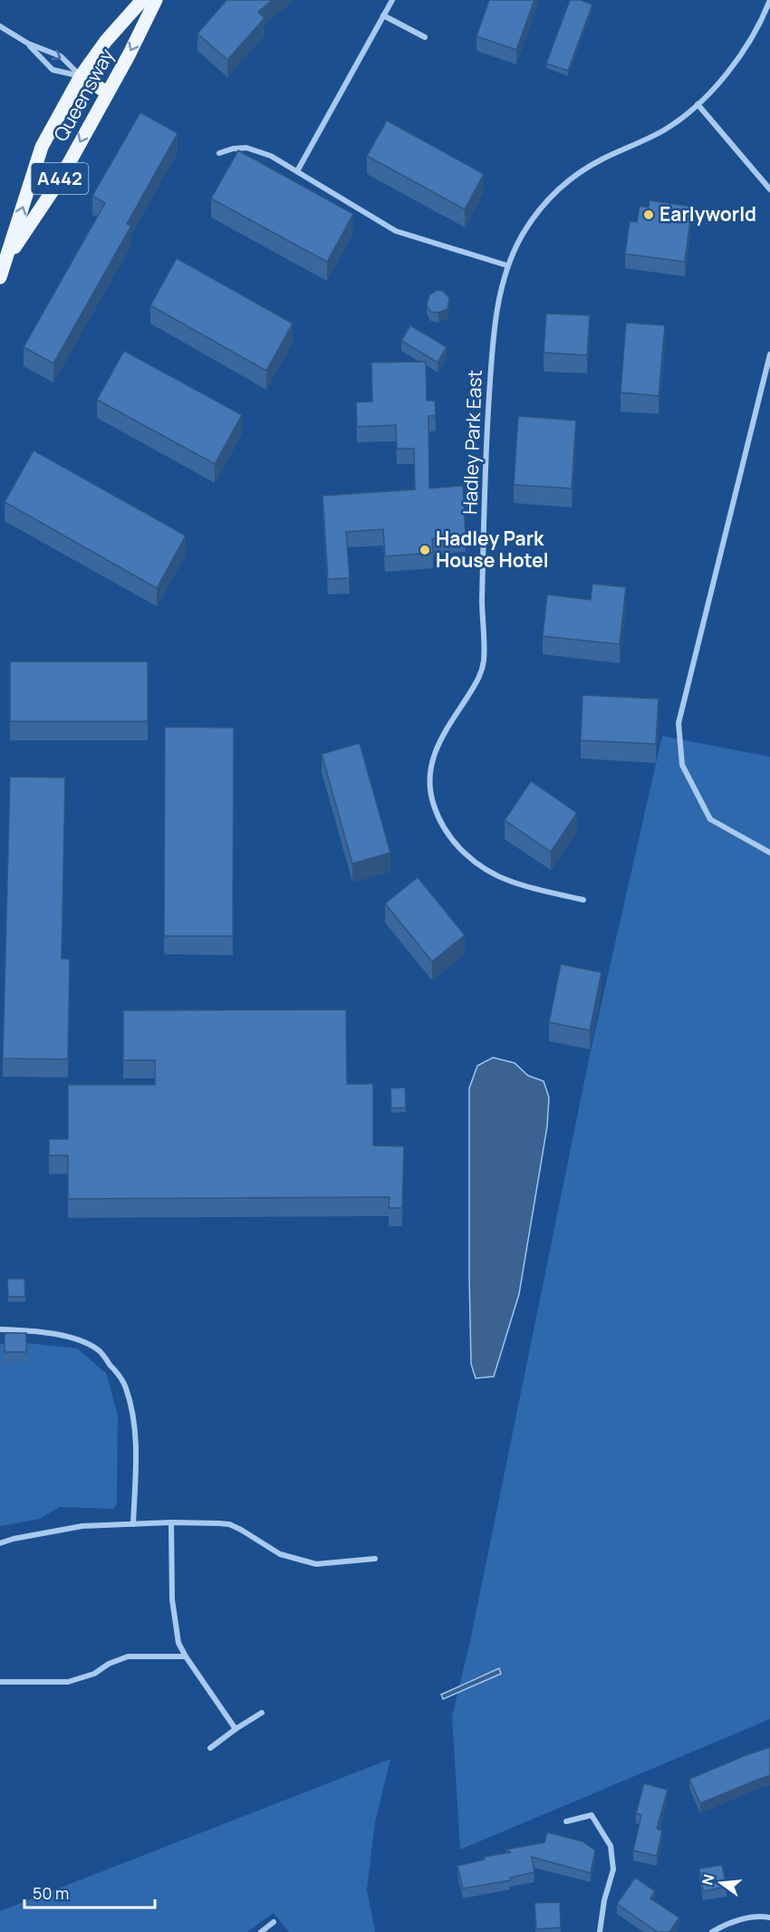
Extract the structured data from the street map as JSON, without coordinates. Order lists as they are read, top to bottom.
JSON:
{
  "streets": {
    "main road": ["Queensway", "A442"],
    "street": ["Hadley Park East"]
  },
  "places": ["Earlyworld", "Hadley Park House Hotel"],
  "scale_bar": "50 m",
  "north": "left"
}
